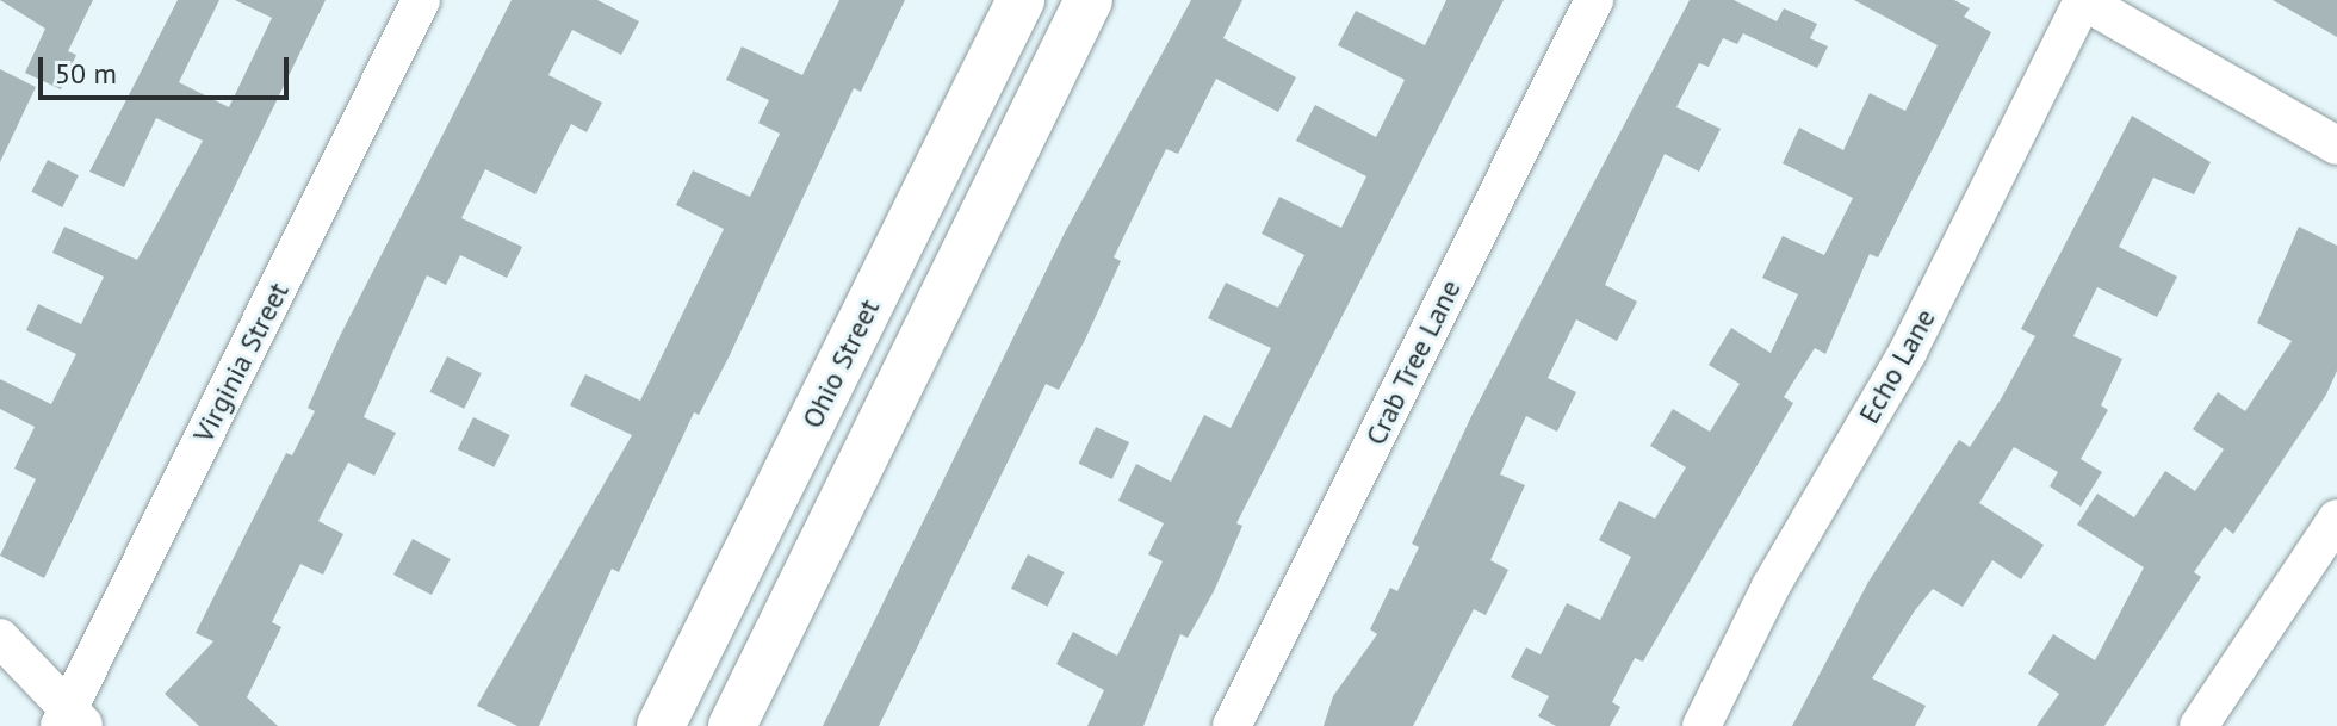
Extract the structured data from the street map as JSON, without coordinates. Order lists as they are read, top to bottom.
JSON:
{
  "streets": {
    "street": [
      "Virginia Street",
      "Crab Tree Lane",
      "Ohio Street",
      "Echo Lane"
    ]
  },
  "scale_bar": "50 m"
}
